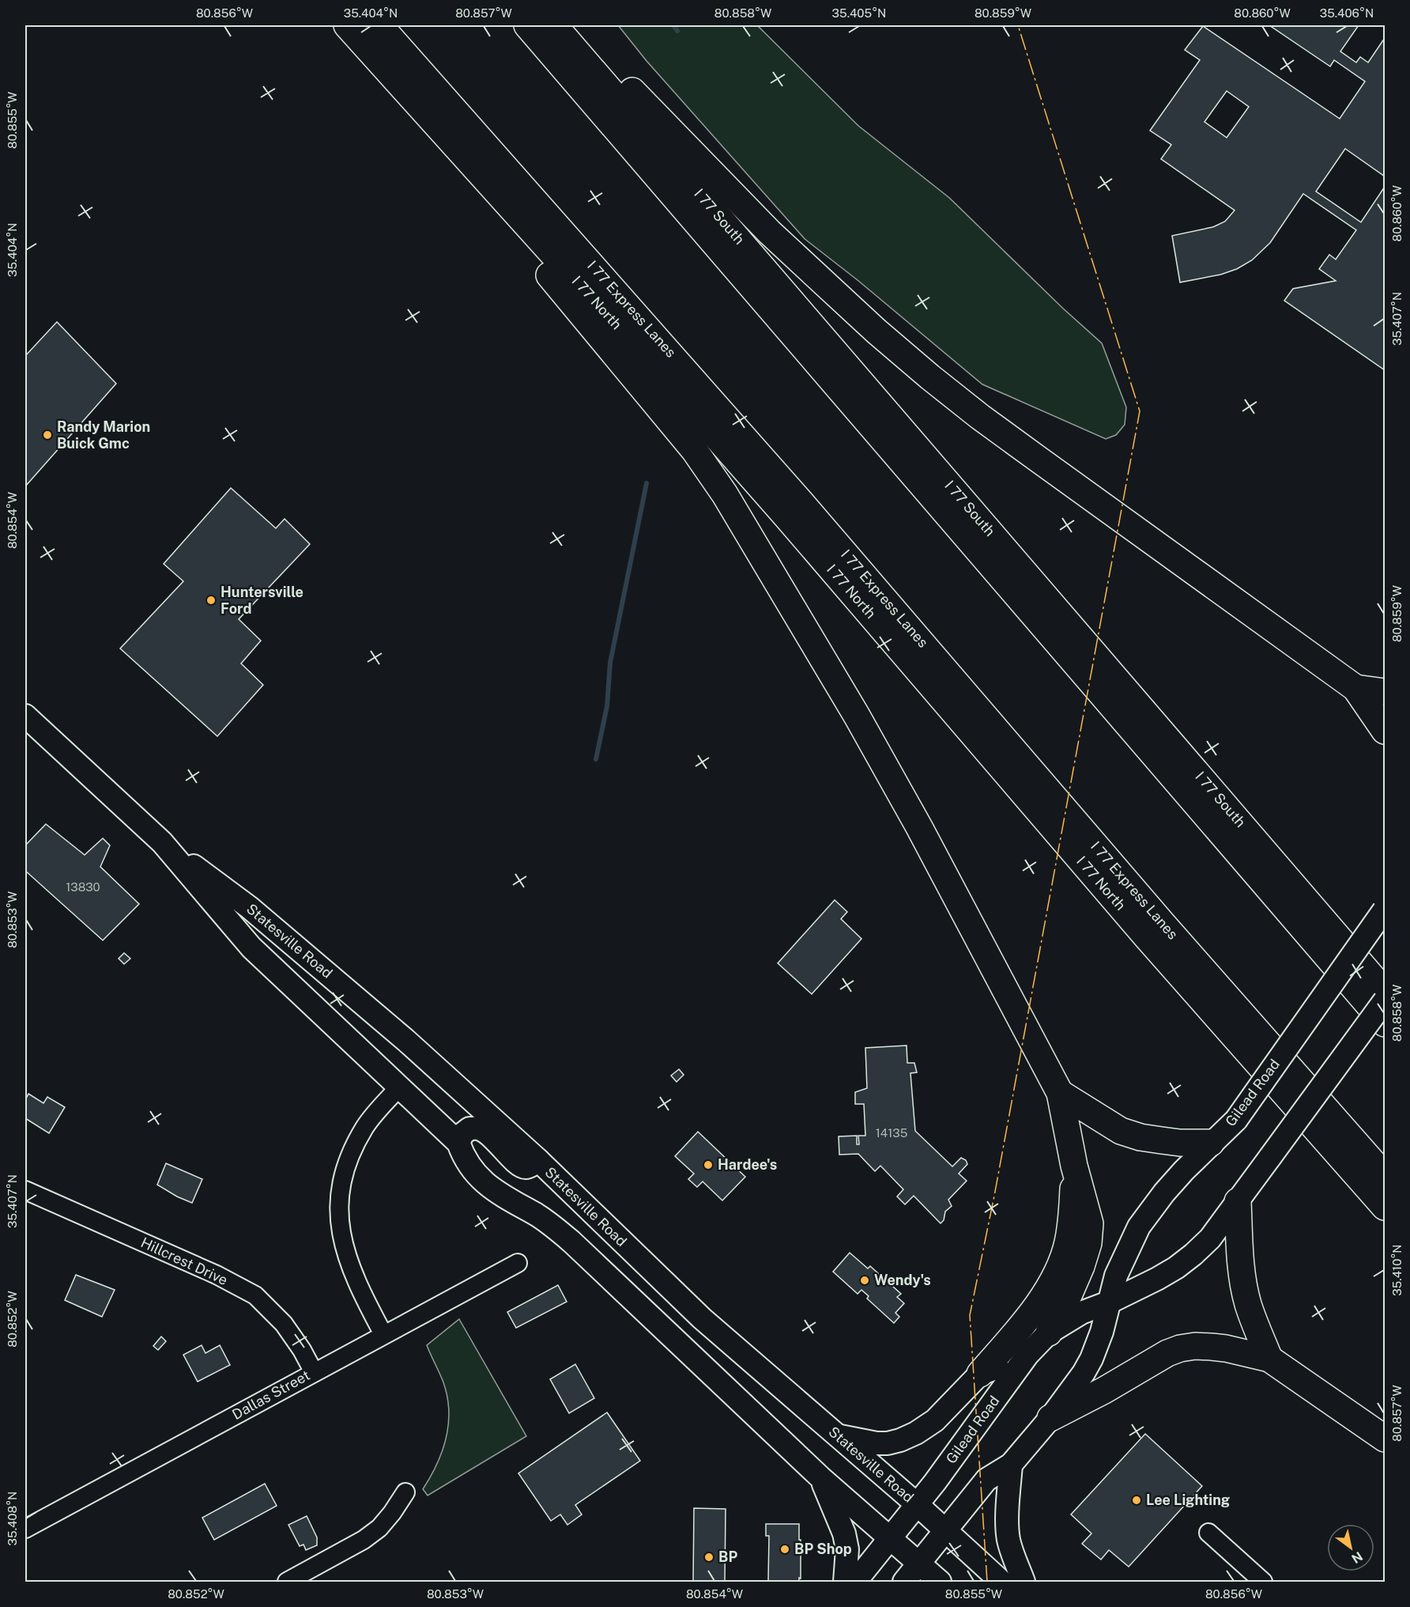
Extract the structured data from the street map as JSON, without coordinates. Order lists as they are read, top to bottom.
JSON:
{
  "streets": {
    "highway": ["I 77 South", "I 77 North", "I 77 Express Lanes"],
    "main road": ["Statesville Road", "Gilead Road"],
    "street": ["Hillcrest Drive", "Dallas Street"]
  },
  "crossings": [
    ["Statesville Road", "Gilead Road"],
    ["Hillcrest Drive", "Dallas Street"]
  ],
  "places": [
    "Randy Marion Buick Gmc",
    "Huntersville Ford",
    "Hardee's",
    "Wendy's",
    "Lee Lighting",
    "BP Shop",
    "BP"
  ],
  "house_numbers": ["13830", "14135"],
  "north": "bottom right",
  "coordinates": [
    "80.856°W",
    "35.404°N",
    "80.857°W",
    "80.858°W",
    "35.405°N",
    "80.859°W",
    "80.860°W",
    "35.406°N",
    "80.855°W",
    "35.407°N",
    "80.854°W",
    "80.853°W",
    "35.410°N",
    "80.852°W",
    "35.408°N"
  ]
}
